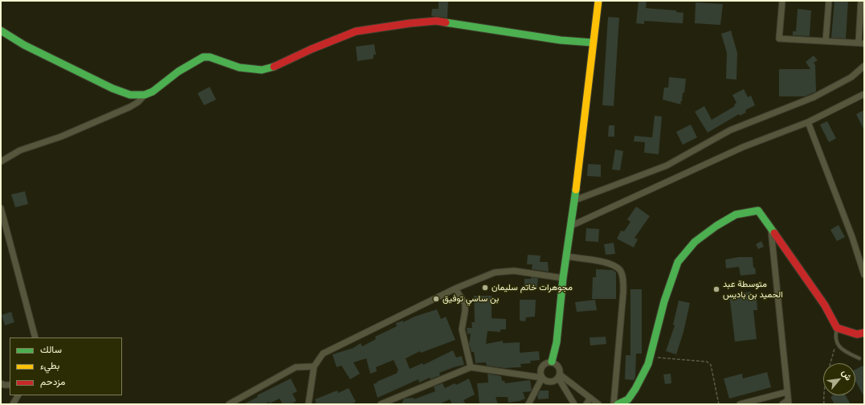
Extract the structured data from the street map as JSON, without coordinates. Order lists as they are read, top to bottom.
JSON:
{
  "places": ["مجوهرات خاتم سليمان", "متوسطة عبد الحميد بن باديس", "بن ساسي توفيق"],
  "legend": ["سالك", "بطيء", "مزدحم"],
  "north": "top right"
}
